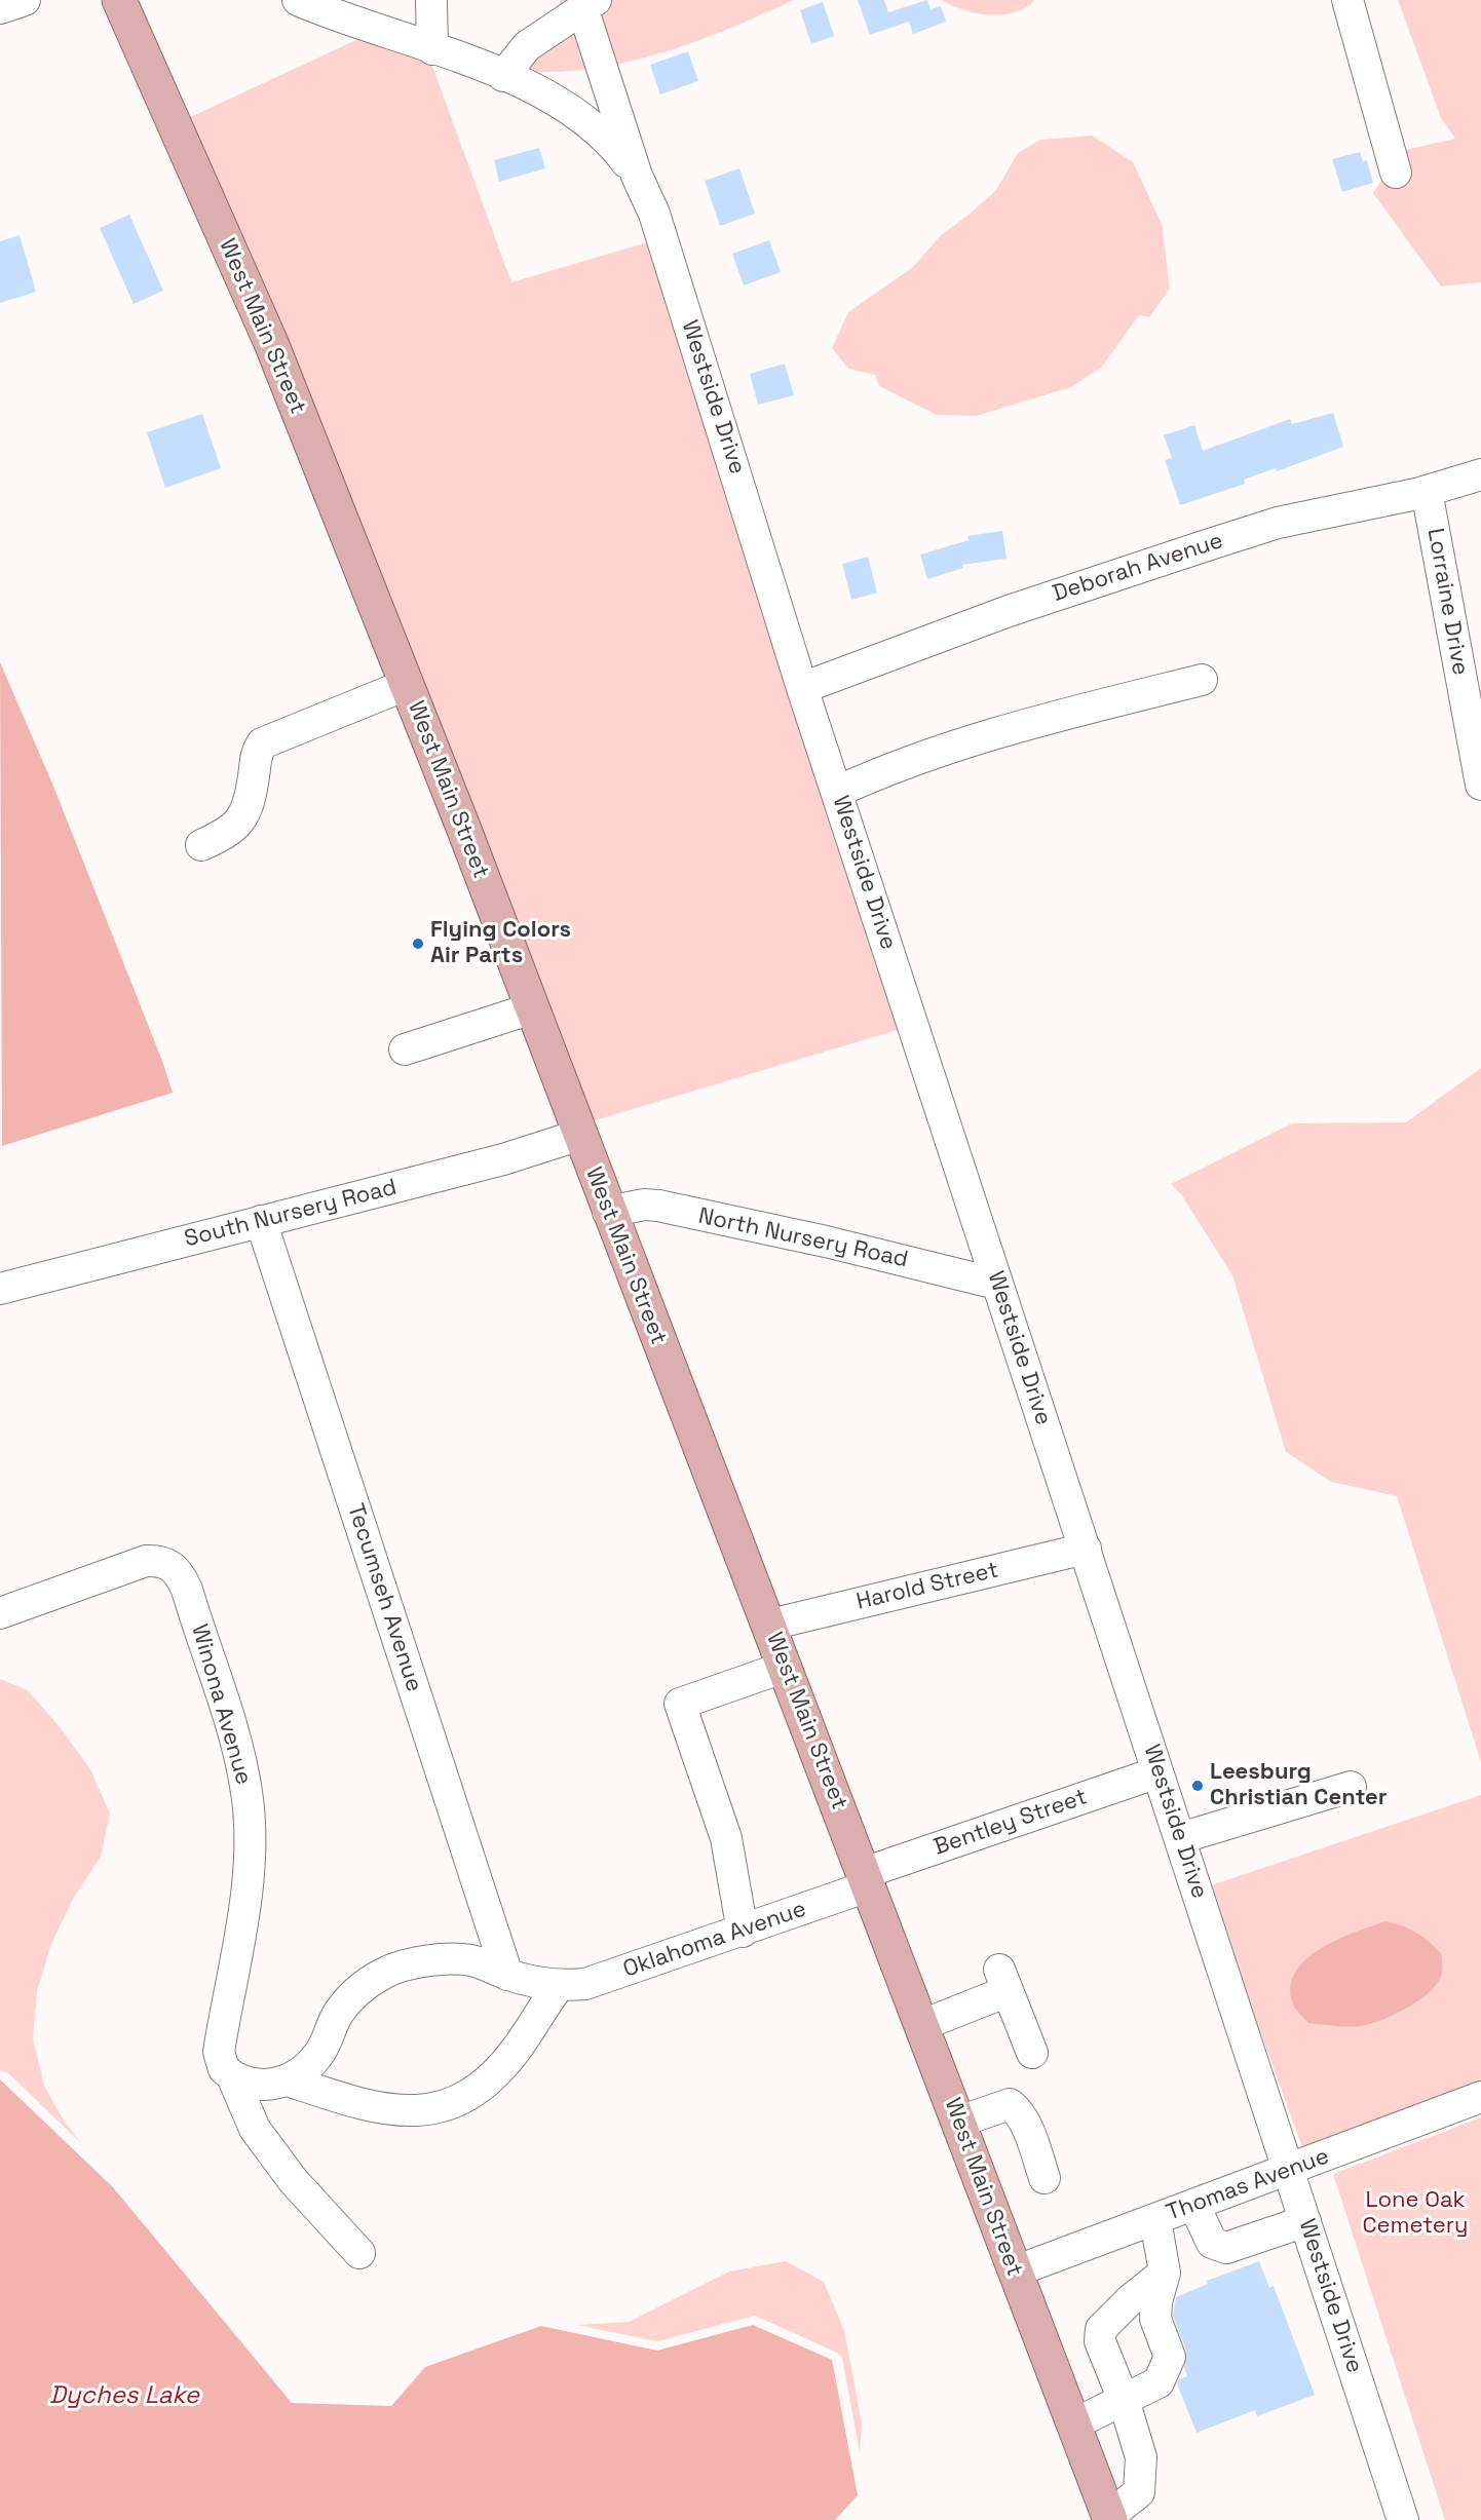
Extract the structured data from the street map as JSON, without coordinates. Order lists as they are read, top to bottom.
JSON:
{
  "streets": {
    "main road": ["West Main Street"],
    "street": [
      "Westside Drive",
      "Deborah Avenue",
      "Lorraine Drive",
      "South Nursery Road",
      "North Nursery Road",
      "Harold Street",
      "Tecumseh Avenue",
      "Winona Avenue",
      "Bentley Street",
      "Oklahoma Avenue",
      "Thomas Avenue"
    ]
  },
  "crossings": [
    ["West Main Street", "South Nursery Road"],
    ["West Main Street", "North Nursery Road"],
    ["West Main Street", "Harold Street"],
    ["West Main Street", "Bentley Street"],
    ["West Main Street", "Oklahoma Avenue"],
    ["West Main Street", "Thomas Avenue"],
    ["Westside Drive", "Deborah Avenue"],
    ["Westside Drive", "North Nursery Road"],
    ["Westside Drive", "Harold Street"],
    ["Westside Drive", "Bentley Street"],
    ["Westside Drive", "Thomas Avenue"],
    ["Deborah Avenue", "Lorraine Drive"],
    ["South Nursery Road", "Tecumseh Avenue"],
    ["Tecumseh Avenue", "Oklahoma Avenue"],
    ["Bentley Street", "Oklahoma Avenue"]
  ],
  "water": ["Dyches Lake"],
  "parks": ["Lone Oak Cemetery"],
  "places": ["Flying Colors Air Parts", "Leesburg Christian Center"]
}
